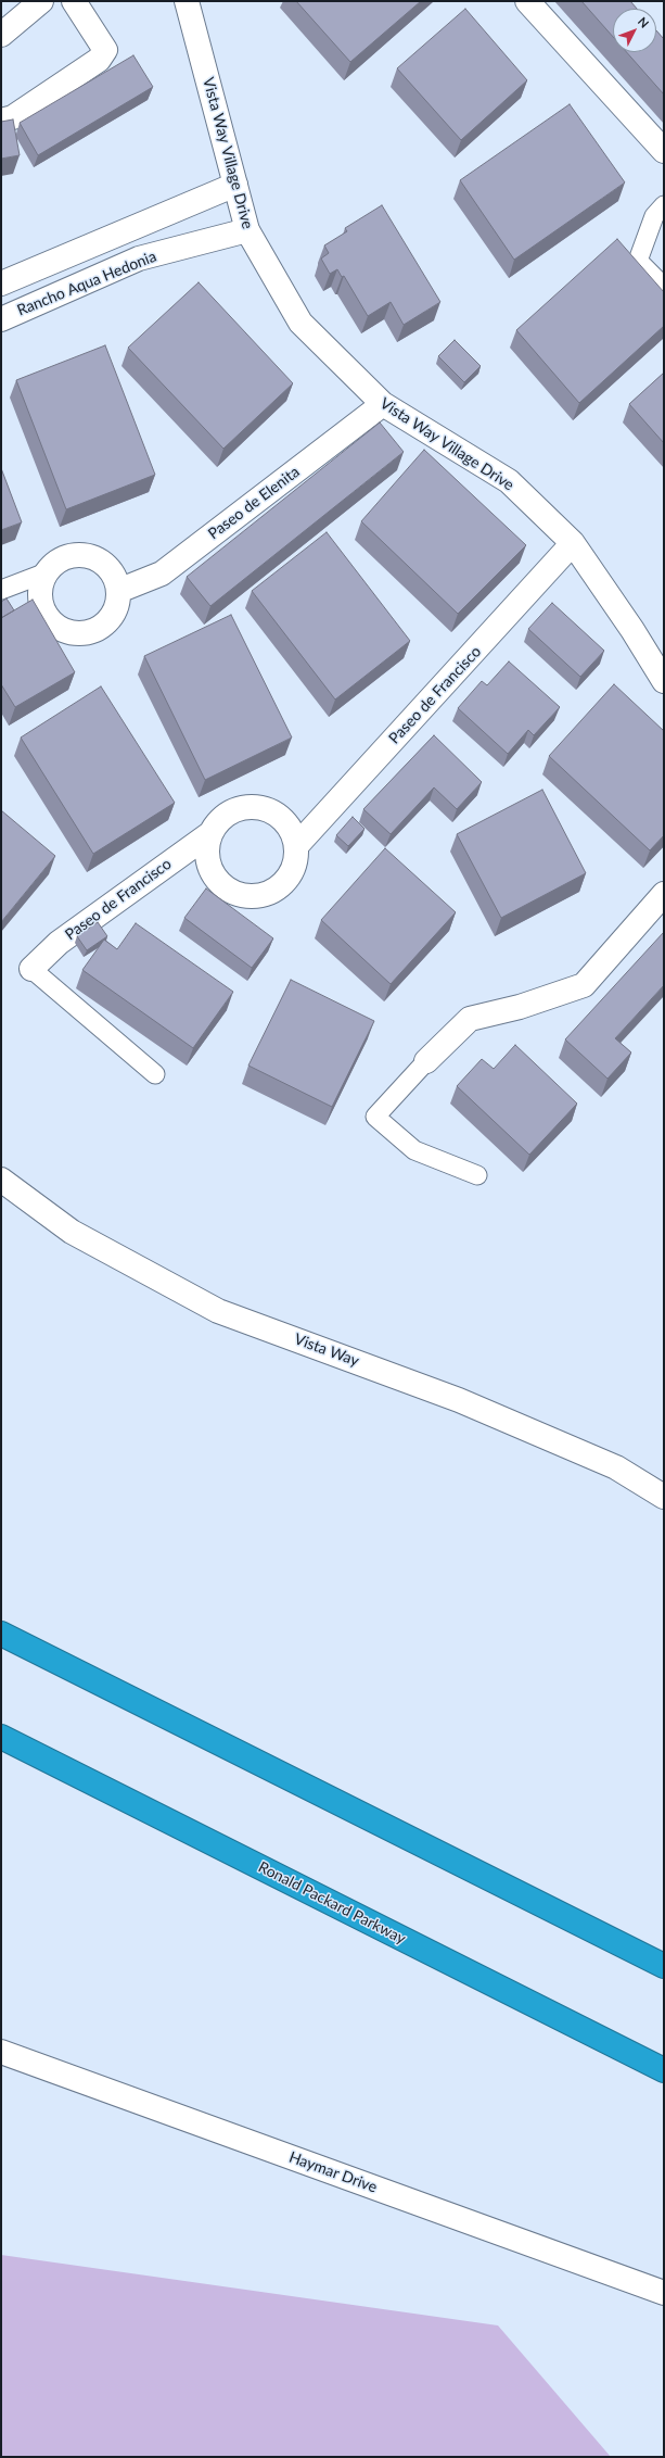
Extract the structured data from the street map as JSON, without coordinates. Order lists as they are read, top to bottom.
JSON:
{
  "streets": {
    "highway": ["Ronald Packard Parkway"],
    "street": [
      "Vista Way Village Drive",
      "Rancho Aqua Hedonia",
      "Paseo de Elenita",
      "Paseo de Francisco",
      "Vista Way",
      "Haymar Drive"
    ]
  },
  "crossings": [
    ["Vista Way Village Drive", "Rancho Aqua Hedonia"],
    ["Vista Way Village Drive", "Paseo de Elenita"],
    ["Vista Way Village Drive", "Paseo de Francisco"]
  ],
  "north": "top right"
}
